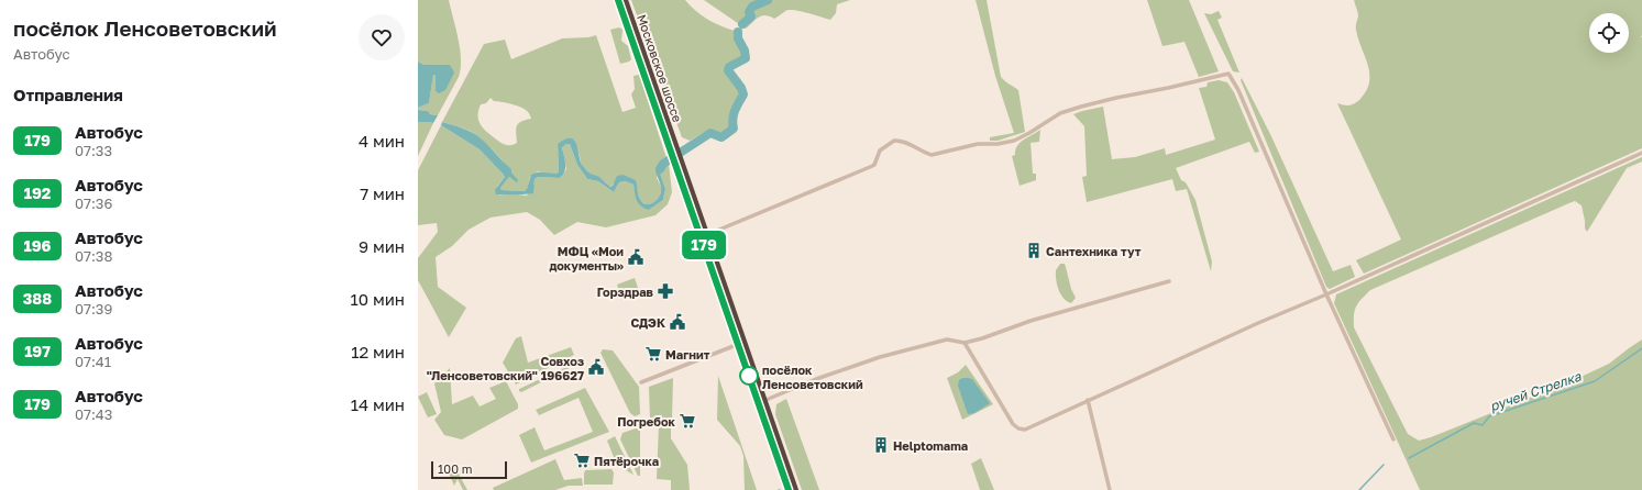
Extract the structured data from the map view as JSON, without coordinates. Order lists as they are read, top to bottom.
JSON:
{
  "streets": {
    "highway": ["Московское шоссе"]
  },
  "water": ["ручей Стрелка"],
  "places": {
    "building": ["Сантехника тут", "Helptomama"],
    "public building": ["МФЦ «Мои документы»", "СДЭК", "Совхоз \"Ленсоветовский\" 196627"],
    "pharmacy": ["Горздрав"],
    "supermarket": ["Магнит", "Погребок", "Пятёрочка"],
    "other": ["посёлок Ленсоветовский"]
  },
  "lines": ["bus line 179"],
  "scale_bar": "100 m",
  "page": {
    "heading": [
      ["посёлок Ленсоветовский", "Автобус"],
      "Отправления"
    ],
    "on_map": "179",
    "list": [
      {
        "mark": "179",
        "name": "Автобус",
        "note": "07:33",
        "value": "4 мин"
      },
      {
        "mark": "192",
        "name": "Автобус",
        "note": "07:36",
        "value": "7 мин"
      },
      {
        "mark": "196",
        "name": "Автобус",
        "note": "07:38",
        "value": "9 мин"
      },
      {
        "mark": "388",
        "name": "Автобус",
        "note": "07:39",
        "value": "10 мин"
      },
      {
        "mark": "197",
        "name": "Автобус",
        "note": "07:41",
        "value": "12 мин"
      },
      {
        "mark": "179",
        "name": "Автобус",
        "note": "07:43",
        "value": "14 мин"
      }
    ],
    "scale": "100 m"
  }
}
